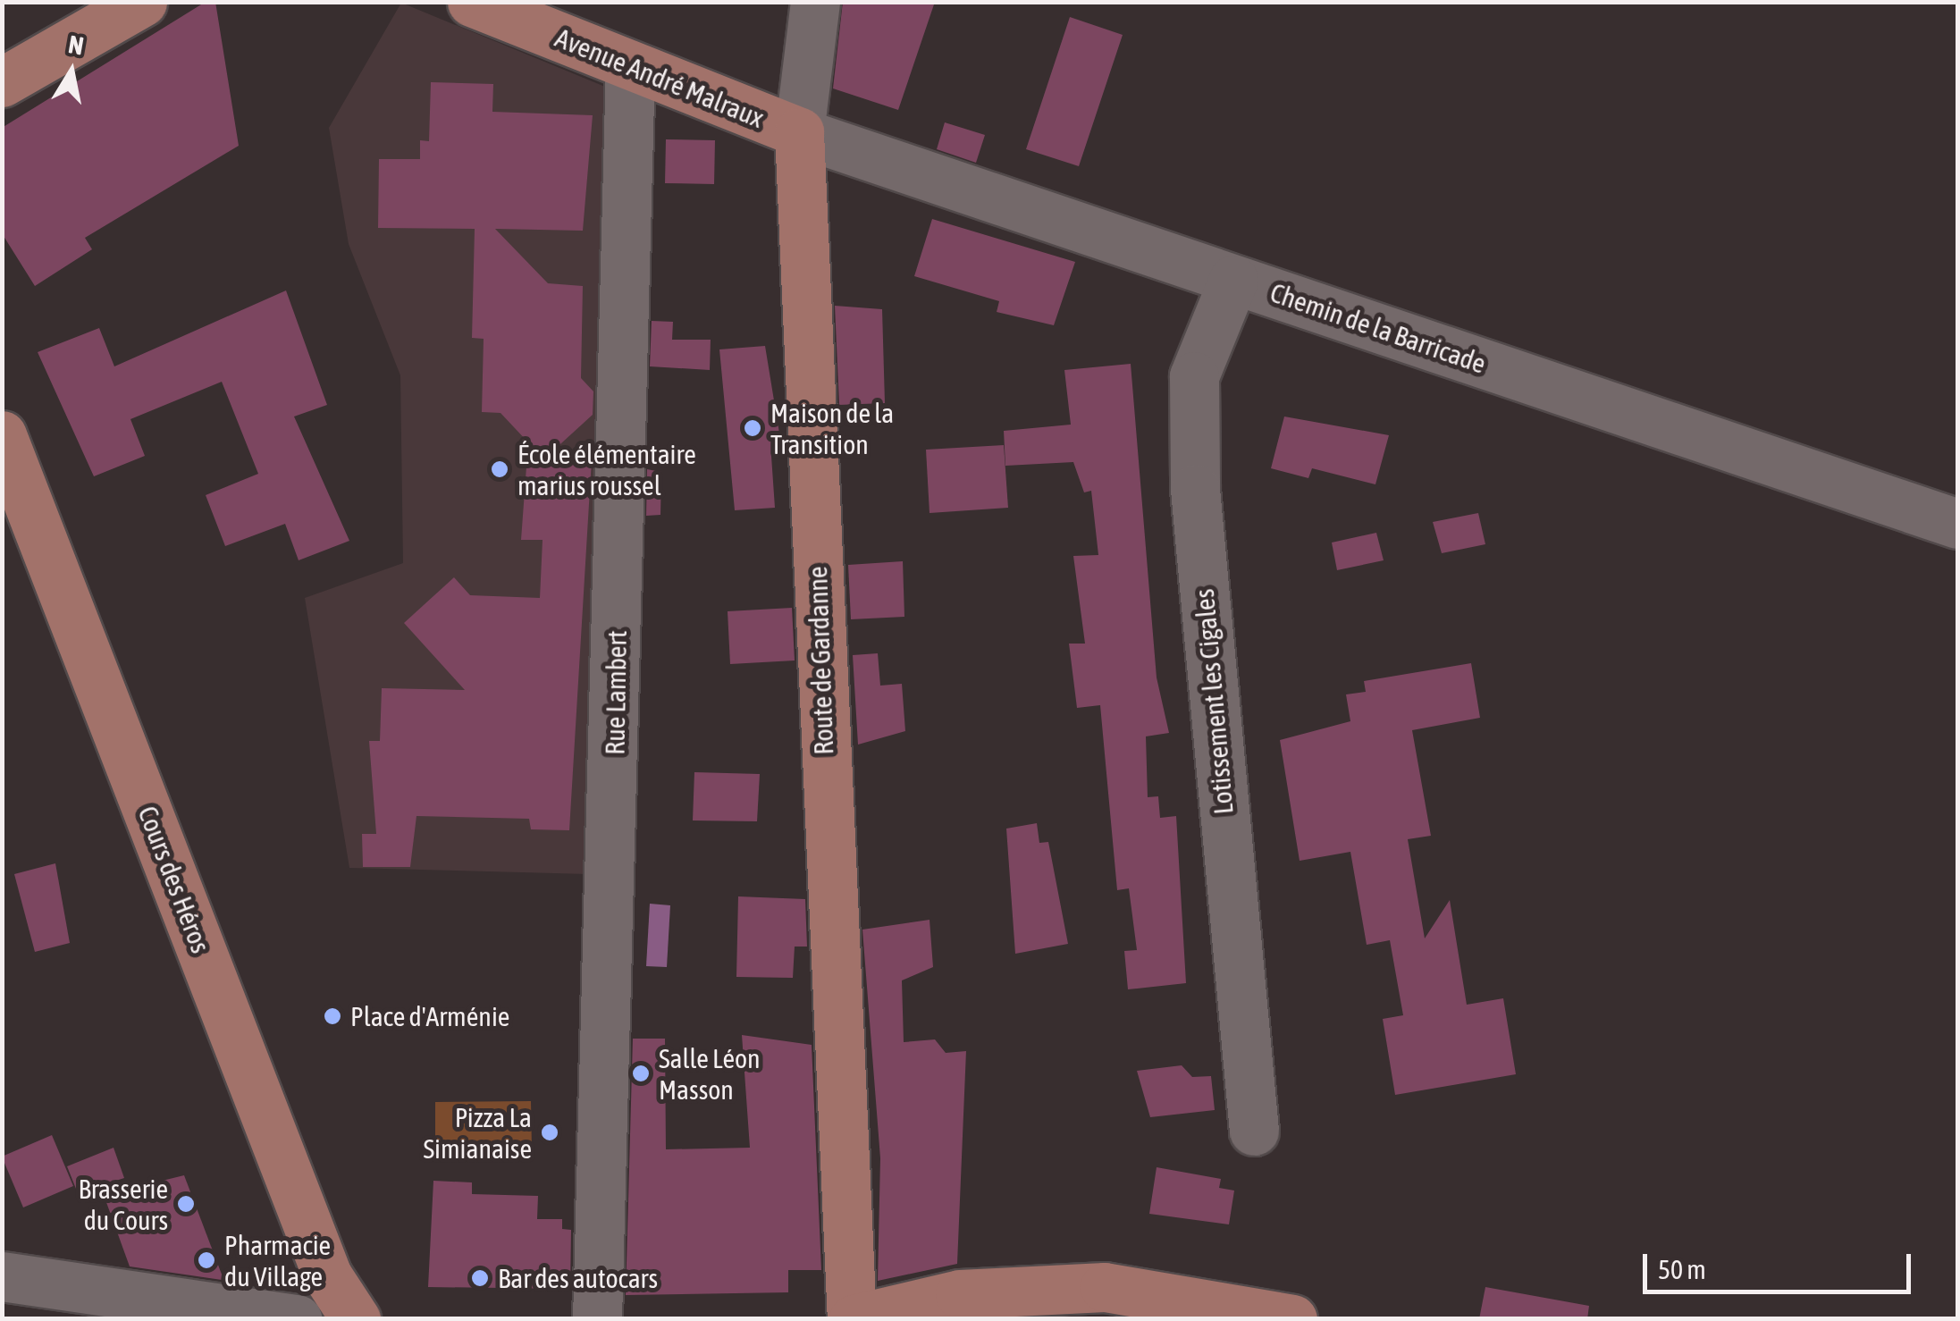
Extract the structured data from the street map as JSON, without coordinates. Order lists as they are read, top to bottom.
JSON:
{
  "streets": {
    "main road": ["Avenue André Malraux", "Route de Gardanne", "Cours des Héros"],
    "street": ["Chemin de la Barricade", "Rue Lambert", "Lotissement les Cigales"]
  },
  "crossings": [
    ["Avenue André Malraux", "Chemin de la Barricade"],
    ["Avenue André Malraux", "Route de Gardanne"],
    ["Avenue André Malraux", "Rue Lambert"],
    ["Chemin de la Barricade", "Route de Gardanne"],
    ["Chemin de la Barricade", "Lotissement les Cigales"]
  ],
  "places": [
    "Maison de la Transition",
    "École élémentaire marius roussel",
    "Place d'Arménie",
    "Salle Léon Masson",
    "Pizza La Simianaise",
    "Brasserie du Cours",
    "Pharmacie du Village",
    "Bar des autocars"
  ],
  "scale_bar": "50 m",
  "north": "top"
}
